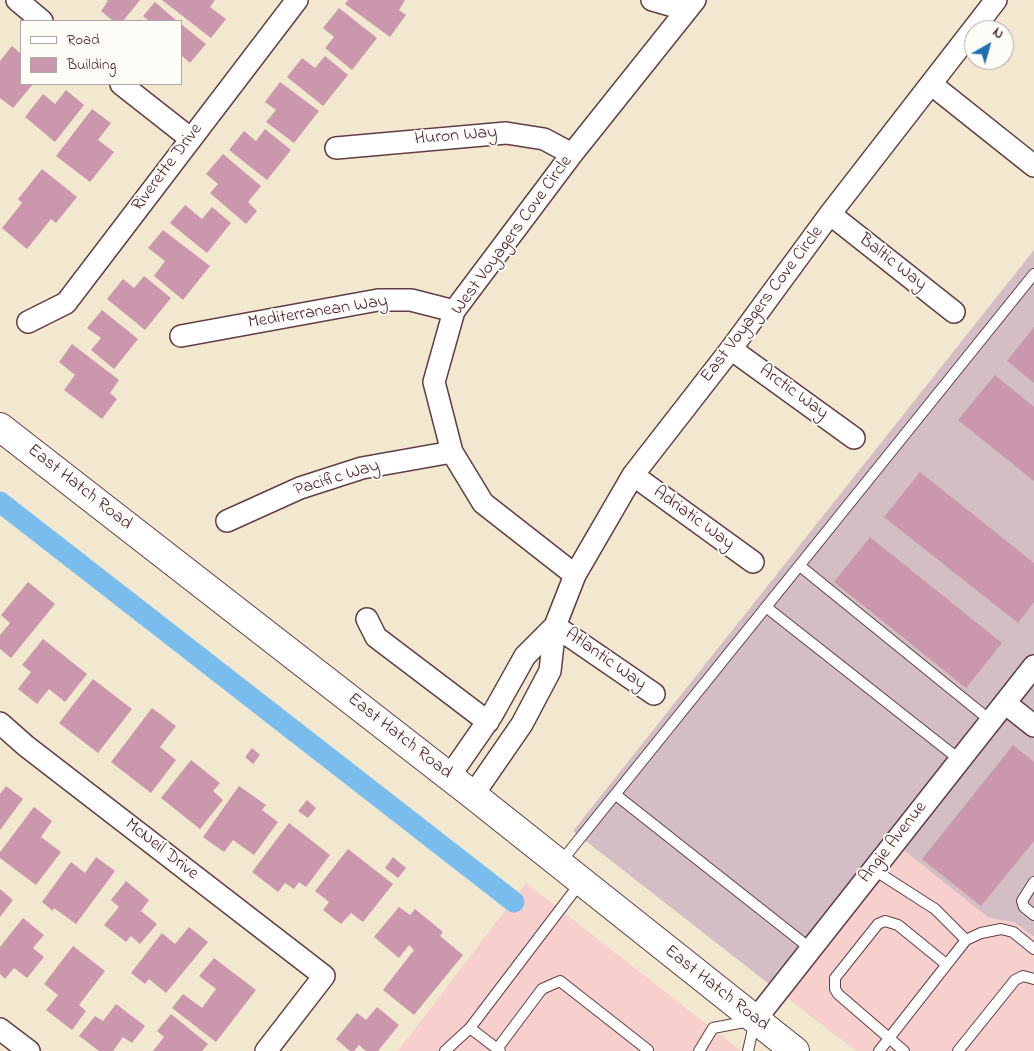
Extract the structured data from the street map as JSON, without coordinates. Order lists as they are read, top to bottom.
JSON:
{
  "streets": {
    "main road": ["East Hatch Road"],
    "street": [
      "Huron Way",
      "Riverette Drive",
      "West Voyagers Cove Circle",
      "Baltic Way",
      "East Voyagers Cove Circle",
      "Mediterranean Way",
      "Arctic Way",
      "Pacific Way",
      "Adriatic Way",
      "Atlantic Way",
      "Angie Avenue",
      "McNeil Drive"
    ]
  },
  "crossings": [
    ["Huron Way", "West Voyagers Cove Circle"],
    ["West Voyagers Cove Circle", "East Voyagers Cove Circle"],
    ["West Voyagers Cove Circle", "Mediterranean Way"],
    ["West Voyagers Cove Circle", "Pacific Way"],
    ["Baltic Way", "East Voyagers Cove Circle"],
    ["East Voyagers Cove Circle", "Arctic Way"],
    ["East Voyagers Cove Circle", "East Hatch Road"],
    ["East Voyagers Cove Circle", "Adriatic Way"],
    ["East Voyagers Cove Circle", "Atlantic Way"],
    ["East Hatch Road", "Angie Avenue"]
  ],
  "legend": ["Road", "Building"],
  "north": "top right"
}
